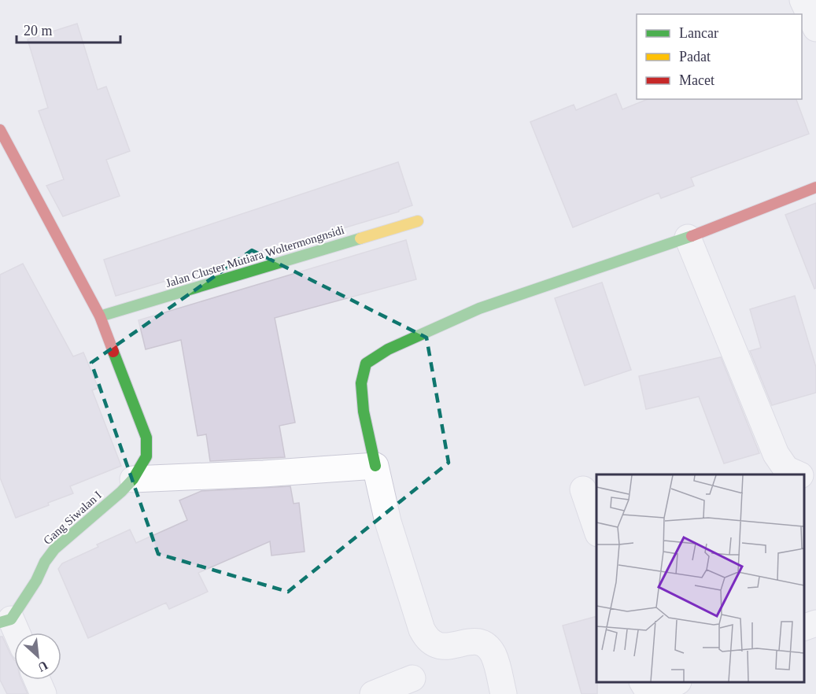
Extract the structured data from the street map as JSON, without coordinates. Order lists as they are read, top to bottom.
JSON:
{
  "streets": {
    "street": ["Jalan Cluster Mutiara Woltermongnsidi", "Gang Siwalan I"]
  },
  "crossings": [
    ["Jalan Cluster Mutiara Woltermongnsidi", "Gang Siwalan I"]
  ],
  "legend": ["Lancar", "Padat", "Macet"],
  "scale_bar": "20 m",
  "north": "bottom right"
}
